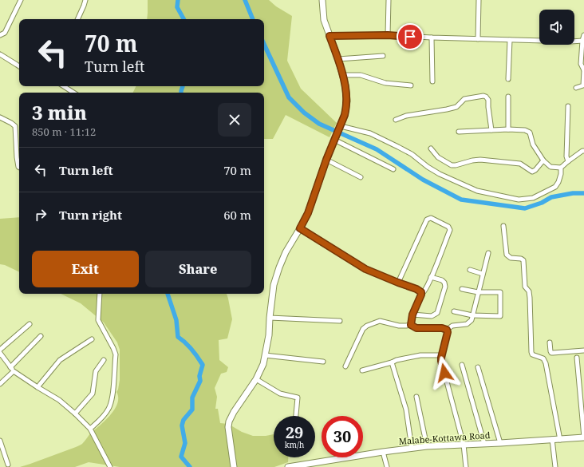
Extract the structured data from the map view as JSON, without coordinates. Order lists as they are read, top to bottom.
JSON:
{
  "streets": {
    "street": ["Malabe-Kottawa Road"]
  },
  "page": {
    "turn": ["70 m", "Turn left"],
    "heading": ["3 min", "850 m · 11:12"],
    "list": [
      {
        "name": "Turn left",
        "value": "70 m"
      },
      {
        "name": "Turn right",
        "value": "60 m"
      }
    ],
    "buttons": ["Exit", "Share"],
    "speed": "29 km/h",
    "limit": "30"
  }
}
